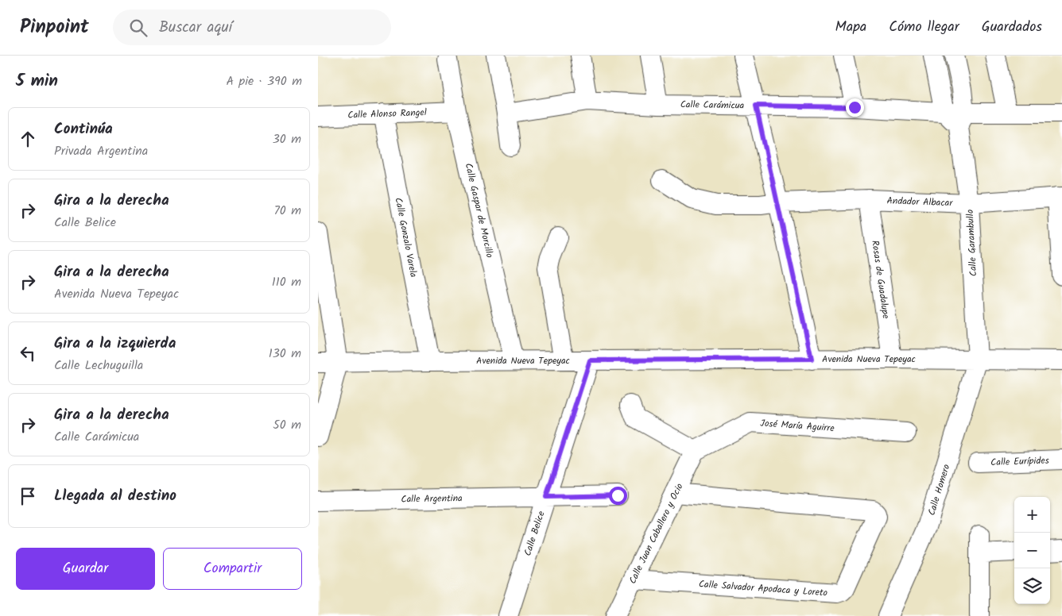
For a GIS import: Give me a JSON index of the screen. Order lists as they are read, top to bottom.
{
  "streets": {
    "street": [
      "Calle Carámicua",
      "Calle Alonso Rangel",
      "Andador Albacar",
      "Calle Gaspar de Morcillo",
      "Calle Gonzalo Varela",
      "Calle Garambullo",
      "Rosas de Guadalupe",
      "Avenida Nueva Tepeyac",
      "José María Aguirre",
      "Calle Eurípides",
      "Calle Homero",
      "Calle Argentina",
      "Calle Belice",
      "Calle Juan Caballero y Ocio",
      "Calle Salvador Apodaca y Loreto"
    ]
  },
  "crossings": [
    ["Calle Alonso Rangel", "Calle Gaspar de Morcillo"],
    ["Calle Alonso Rangel", "Calle Gonzalo Varela"],
    ["Andador Albacar", "Calle Garambullo"],
    ["Andador Albacar", "Rosas de Guadalupe"],
    ["Calle Gaspar de Morcillo", "Avenida Nueva Tepeyac"],
    ["Calle Gonzalo Varela", "Avenida Nueva Tepeyac"],
    ["Calle Garambullo", "Avenida Nueva Tepeyac"],
    ["Calle Garambullo", "Calle Homero"],
    ["Rosas de Guadalupe", "Avenida Nueva Tepeyac"],
    ["Avenida Nueva Tepeyac", "Calle Homero"],
    ["Avenida Nueva Tepeyac", "Calle Belice"],
    ["José María Aguirre", "Calle Juan Caballero y Ocio"],
    ["Calle Argentina", "Calle Belice"],
    ["Calle Juan Caballero y Ocio", "Calle Salvador Apodaca y Loreto"]
  ],
  "page": {
    "header": "Pinpoint",
    "search": "Buscar aquí",
    "nav": ["Mapa", "Cómo llegar", "Guardados"],
    "heading": ["5 min", "A pie · 390 m"],
    "list": [
      ["Continúa", "Privada Argentina", "30 m"],
      ["Gira a la derecha", "Calle Belice", "70 m"],
      ["Gira a la derecha", "Avenida Nueva Tepeyac", "110 m"],
      ["Gira a la izquierda", "Calle Lechuguilla", "130 m"],
      ["Gira a la derecha", "Calle Carámicua", "50 m"],
      "Llegada al destino"
    ],
    "map_buttons": ["+", "−"],
    "buttons": ["Guardar", "Compartir"]
  }
}
